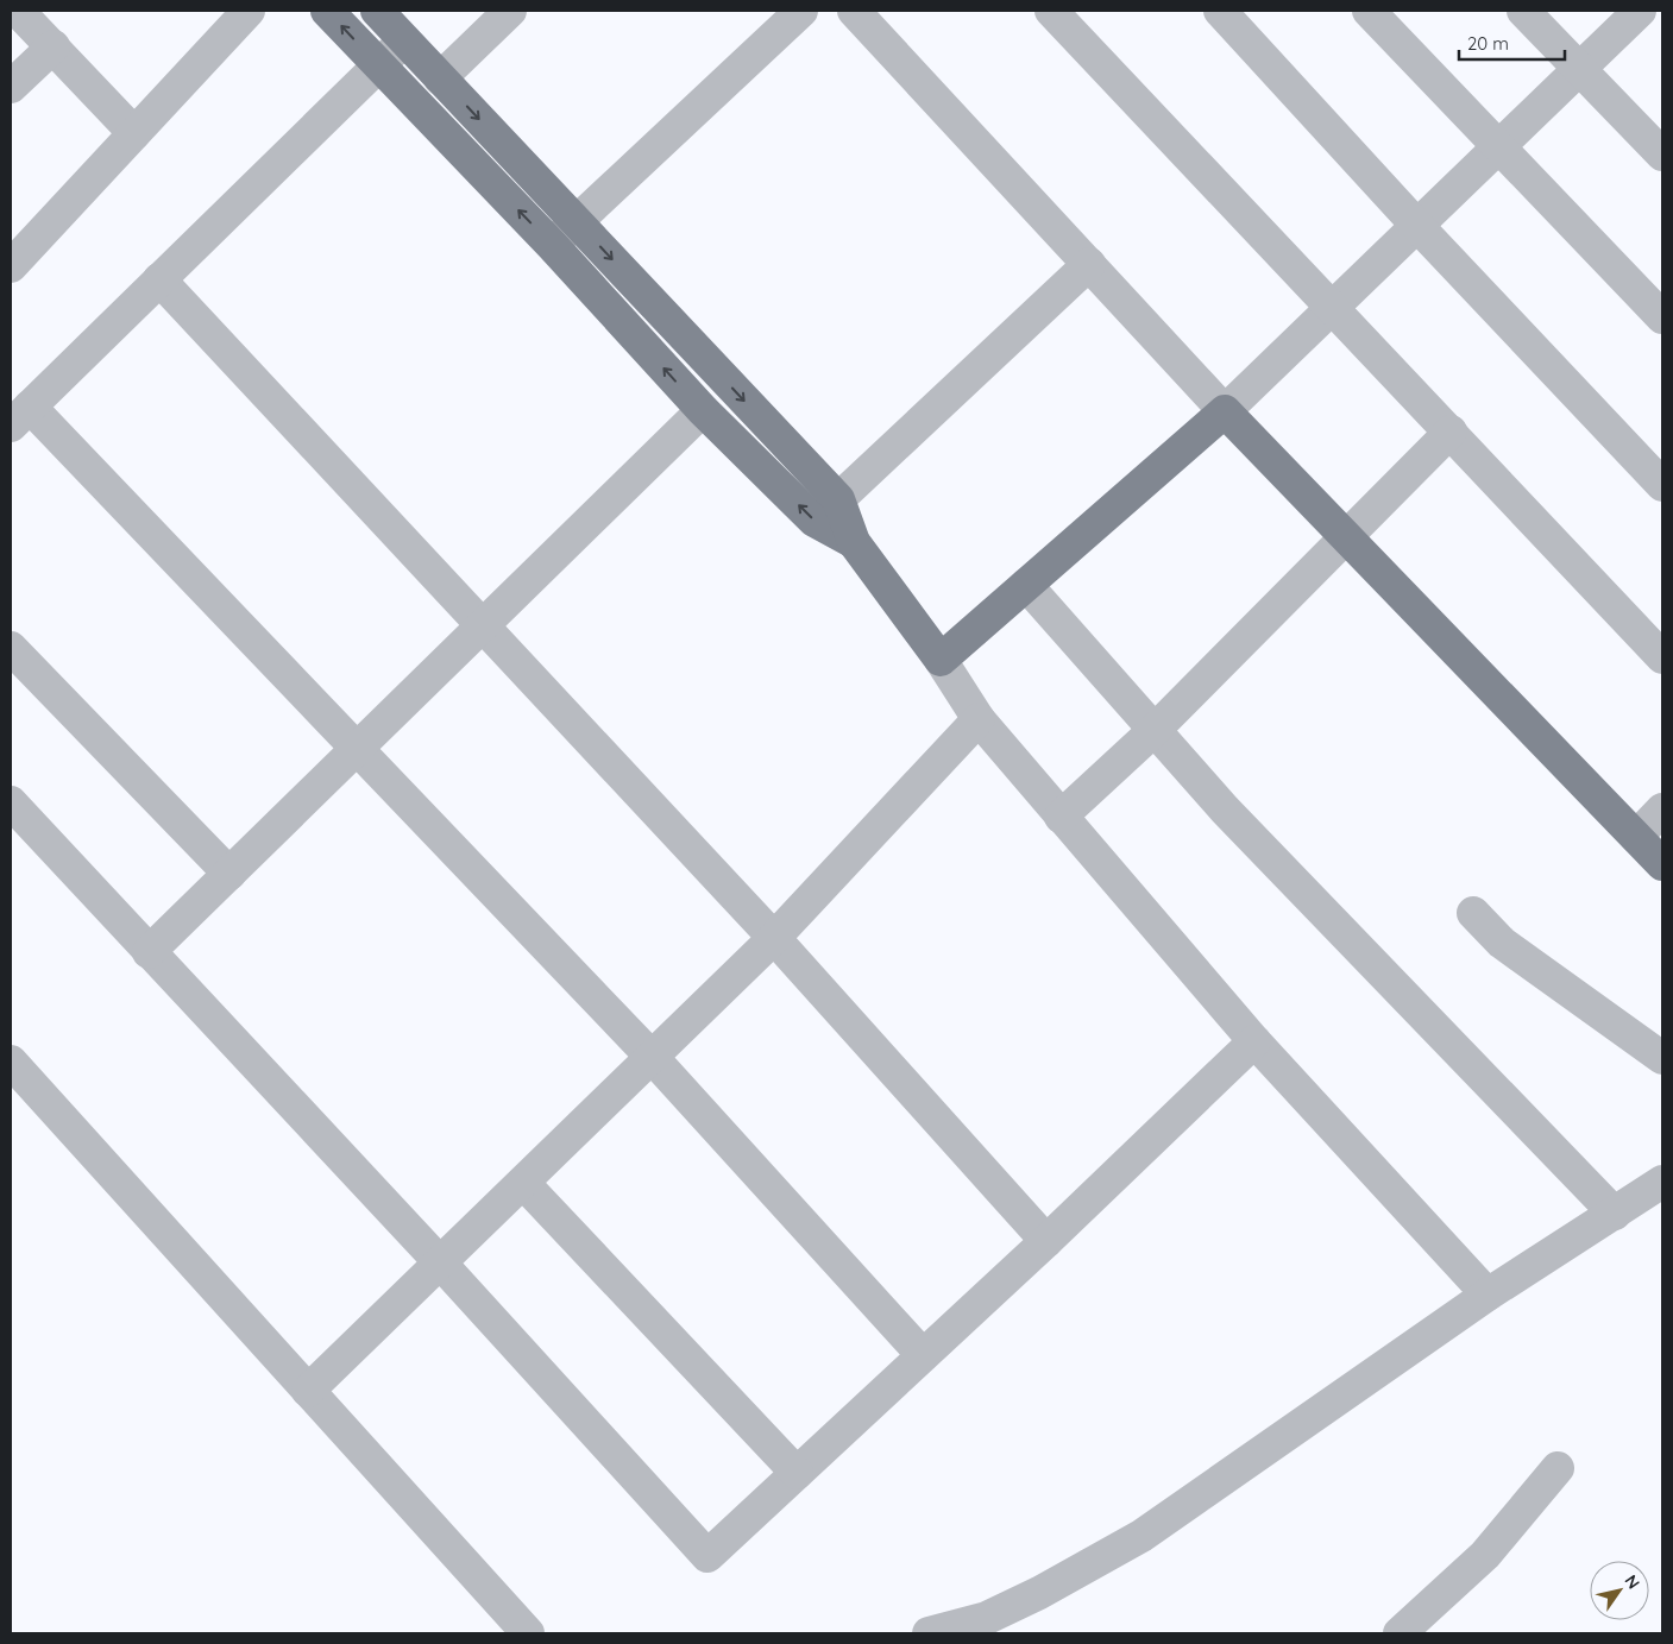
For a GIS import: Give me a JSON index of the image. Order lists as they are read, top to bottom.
{
  "scale_bar": "20 m",
  "north": "top right"
}
